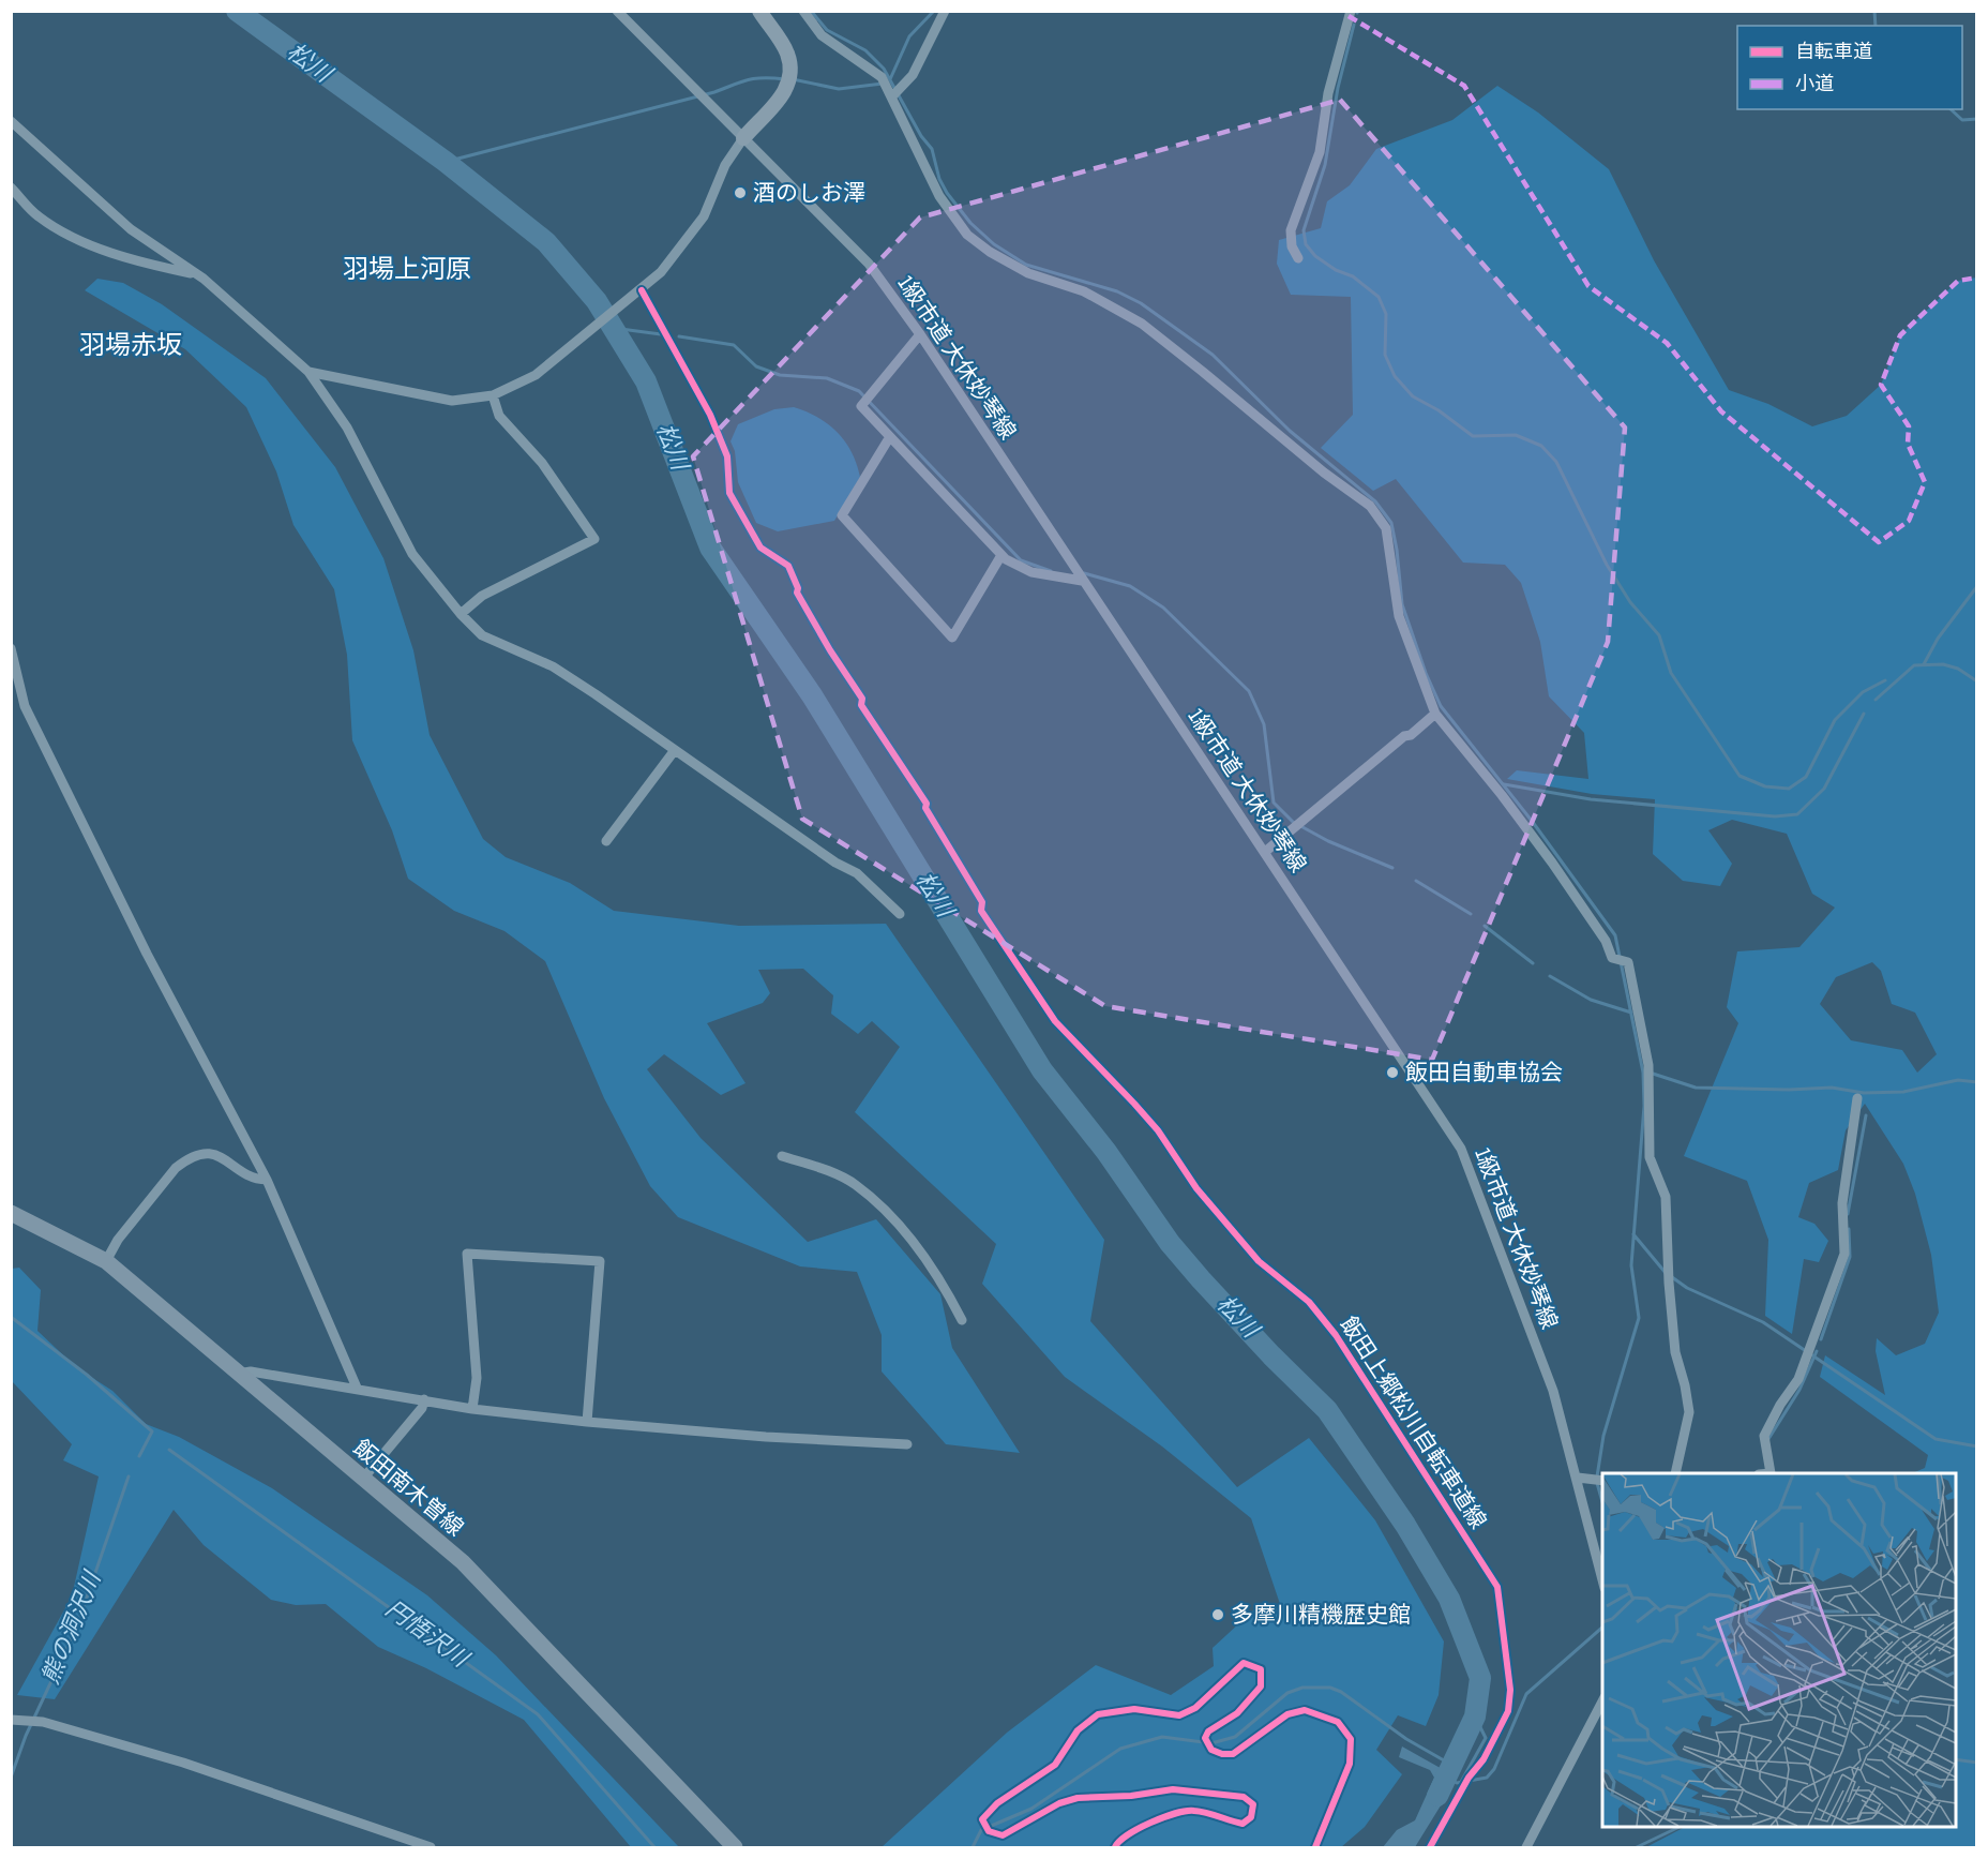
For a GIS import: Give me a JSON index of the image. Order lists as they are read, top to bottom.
{
  "streets": {
    "main road": ["飯田南木曽線"],
    "street": ["1級市道 大休妙琴線"],
    "cycle path": ["飯田上郷松川自転車道線"]
  },
  "districts": ["羽場上河原", "羽場赤坂"],
  "water": ["松川", "熊の洞沢川", "円悟沢川"],
  "places": ["酒のしお澤", "飯田自動車協会", "多摩川精機歴史館"],
  "legend": ["自転車道", "小道"]
}
